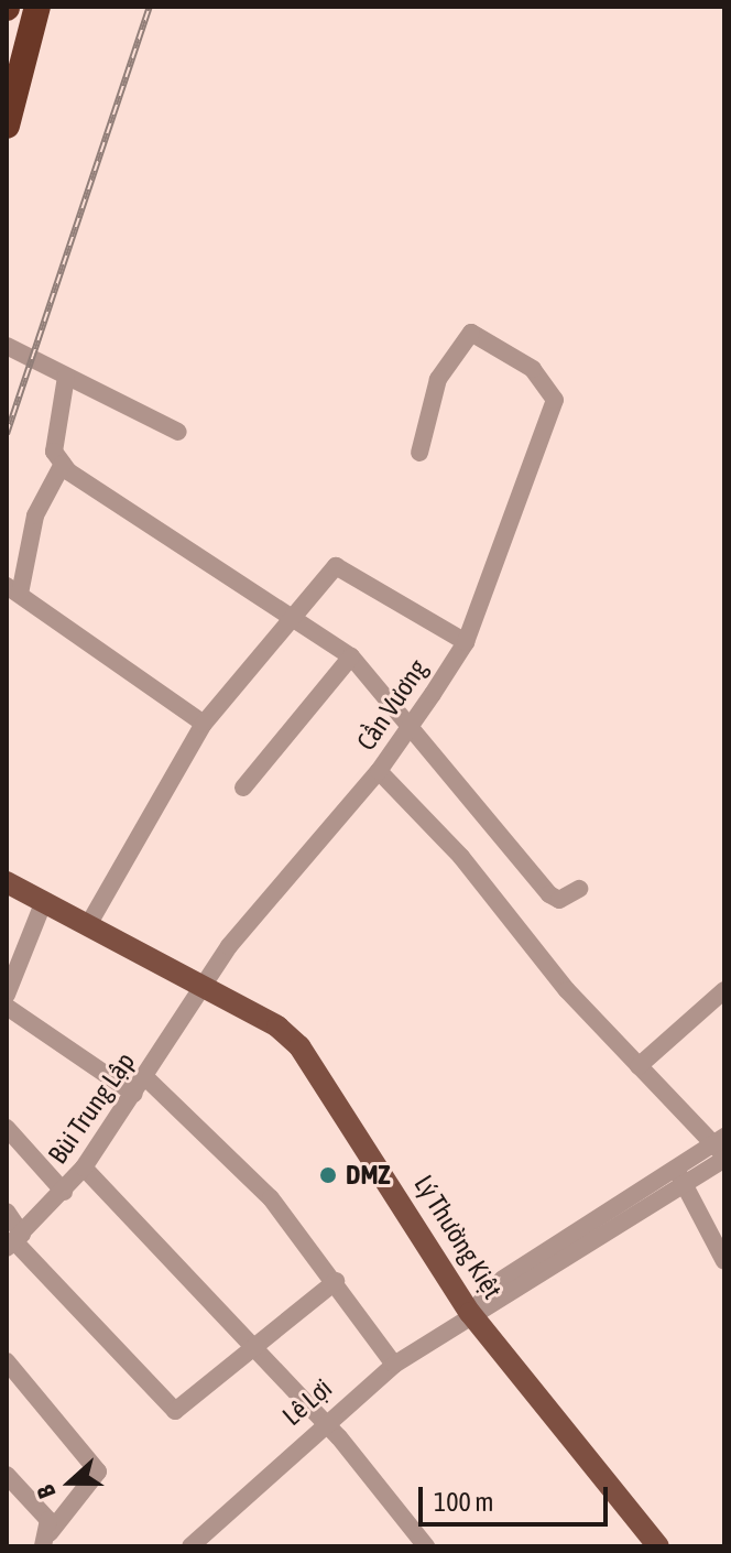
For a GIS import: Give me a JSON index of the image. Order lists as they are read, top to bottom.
{
  "streets": {
    "main road": ["Lý Thường Kiệt"],
    "street": ["Cần Vương", "Bùi Trung Lập", "Lê Lợi"]
  },
  "crossings": [
    ["Cần Vương", "Bùi Trung Lập"],
    ["Cần Vương", "Lý Thường Kiệt"],
    ["Bùi Trung Lập", "Lý Thường Kiệt"],
    ["Lý Thường Kiệt", "Lê Lợi"]
  ],
  "places": ["DMZ"],
  "scale_bar": "100 m",
  "north": "left"
}
